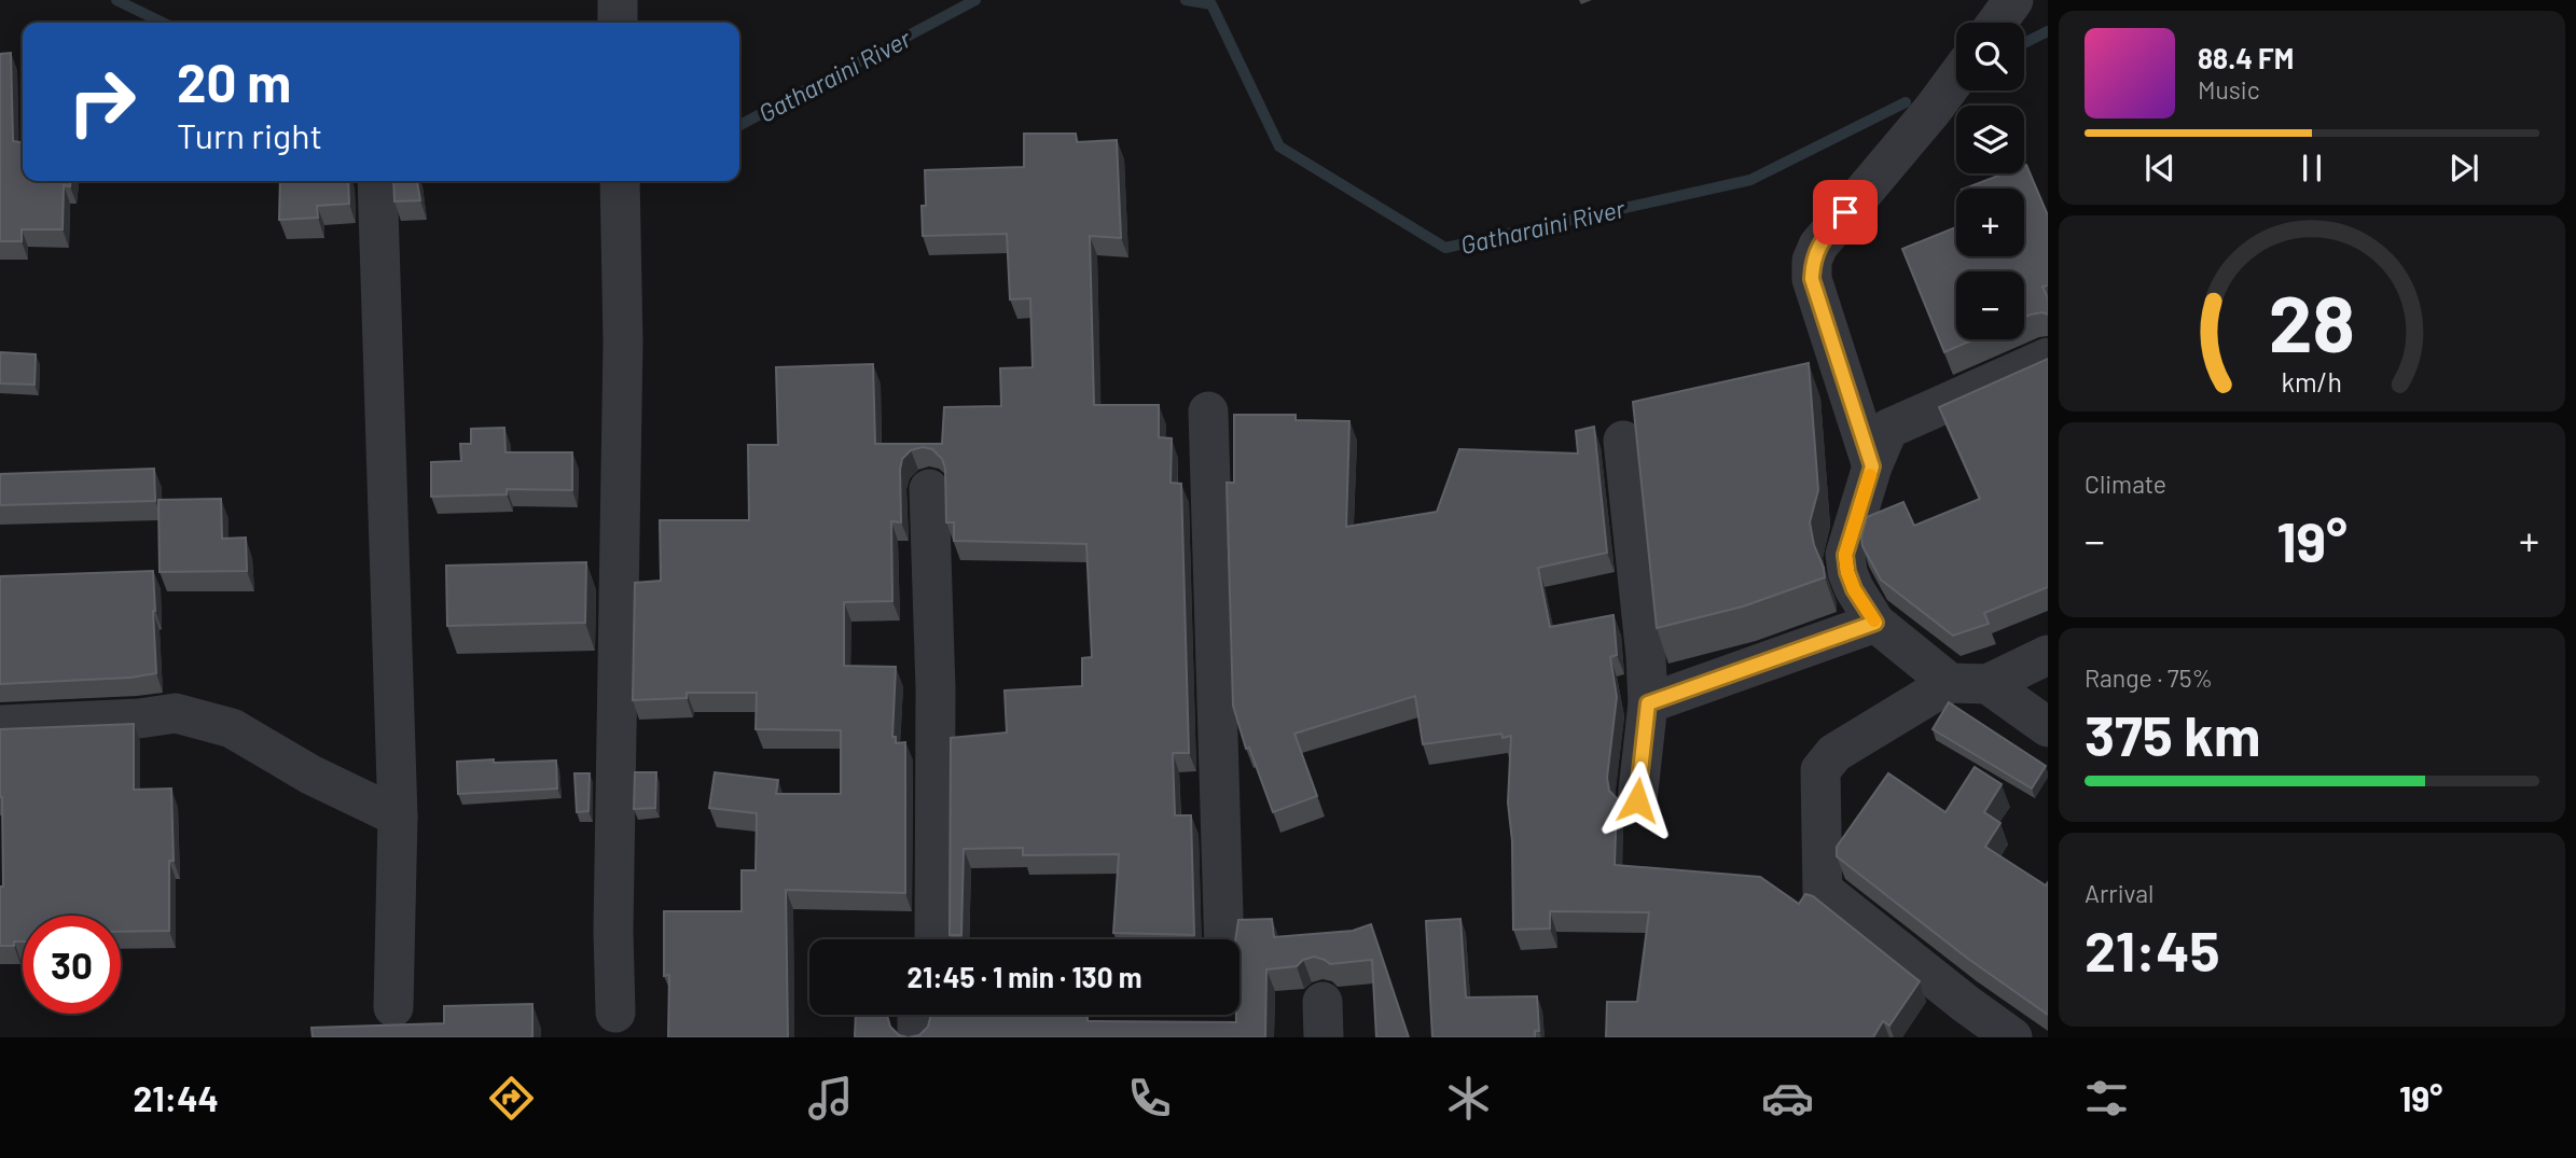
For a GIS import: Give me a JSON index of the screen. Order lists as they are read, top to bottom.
{
  "water": ["Gatharaini River"],
  "page": {
    "map_buttons": ["+", "−"],
    "turn": ["20 m", "Turn right"],
    "song": ["88.4 FM", "Music"],
    "tile": [
      "Climate",
      ["Range · 75%", "375 km"],
      ["Arrival", "21:45"]
    ],
    "heat": ["−", "19°", "+"],
    "limit": "30",
    "trip": "21:45 · 1 min · 130 m",
    "tabs": ["21:44", "19°"],
    "gauge": ["28", "km/h"]
  }
}
